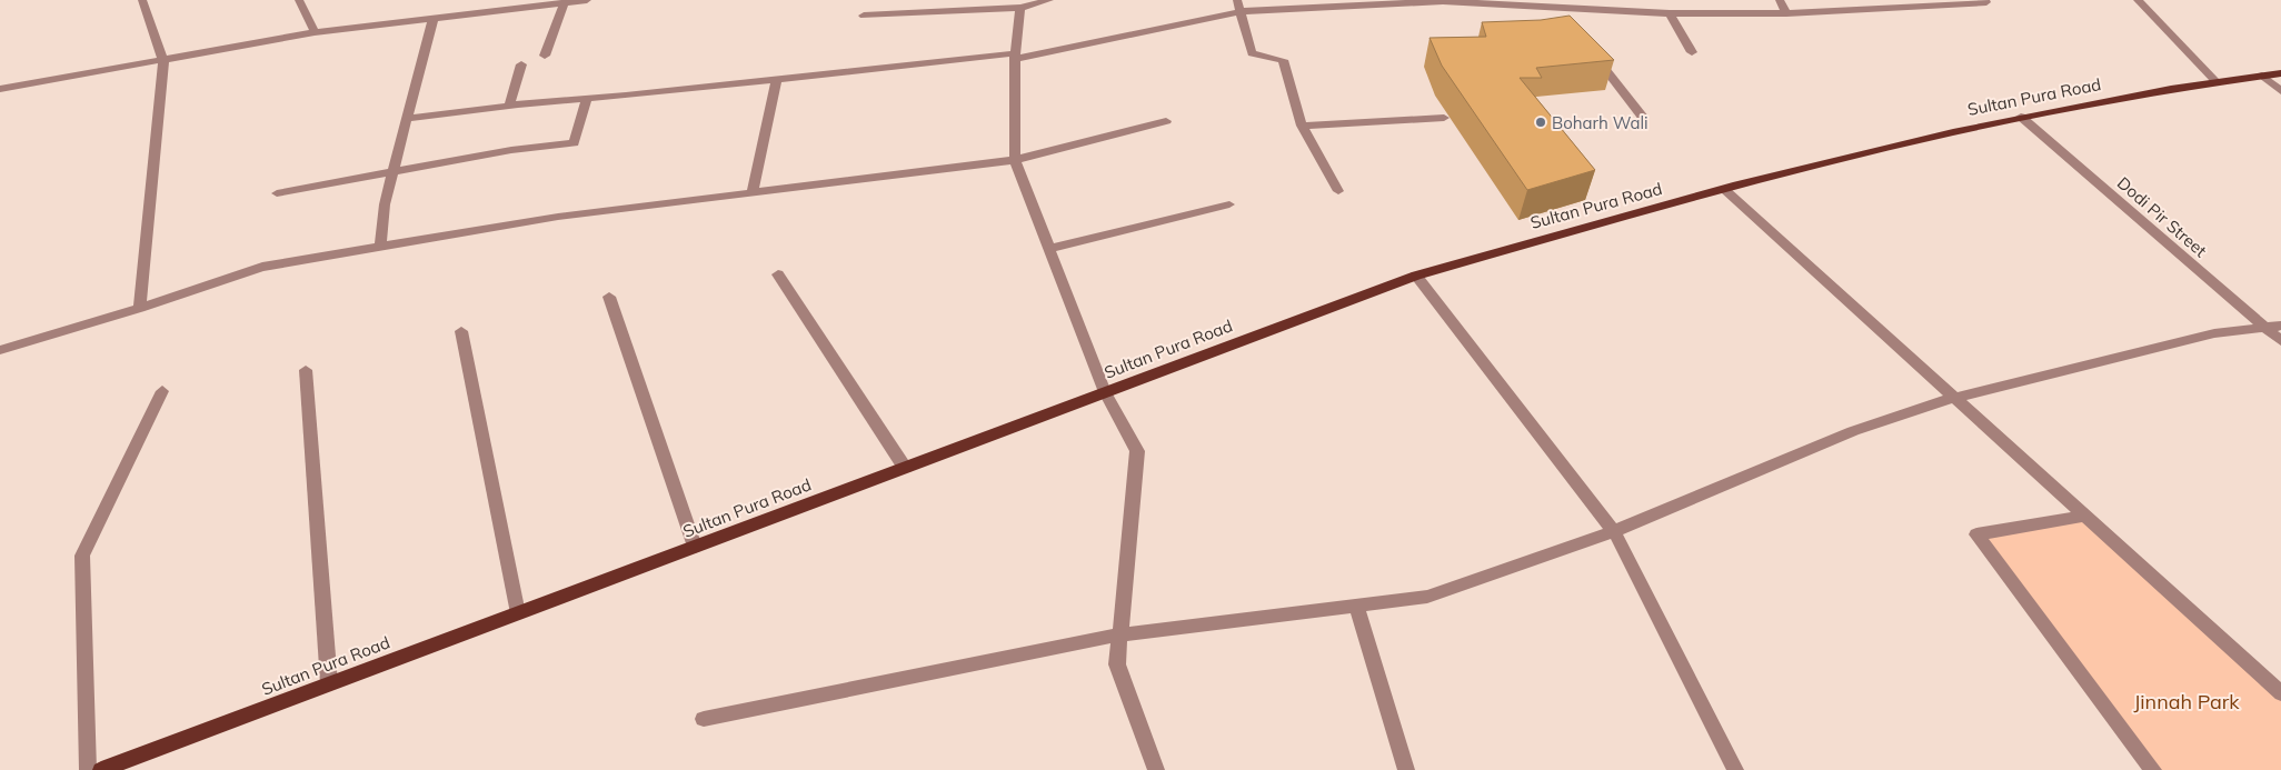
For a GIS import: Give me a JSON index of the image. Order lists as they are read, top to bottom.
{
  "streets": {
    "main road": ["Sultan Pura Road"],
    "street": ["Dodi Pir Street"]
  },
  "crossings": [
    ["Sultan Pura Road", "Dodi Pir Street"]
  ],
  "parks": ["Jinnah Park"],
  "places": ["Boharh Wali"]
}
